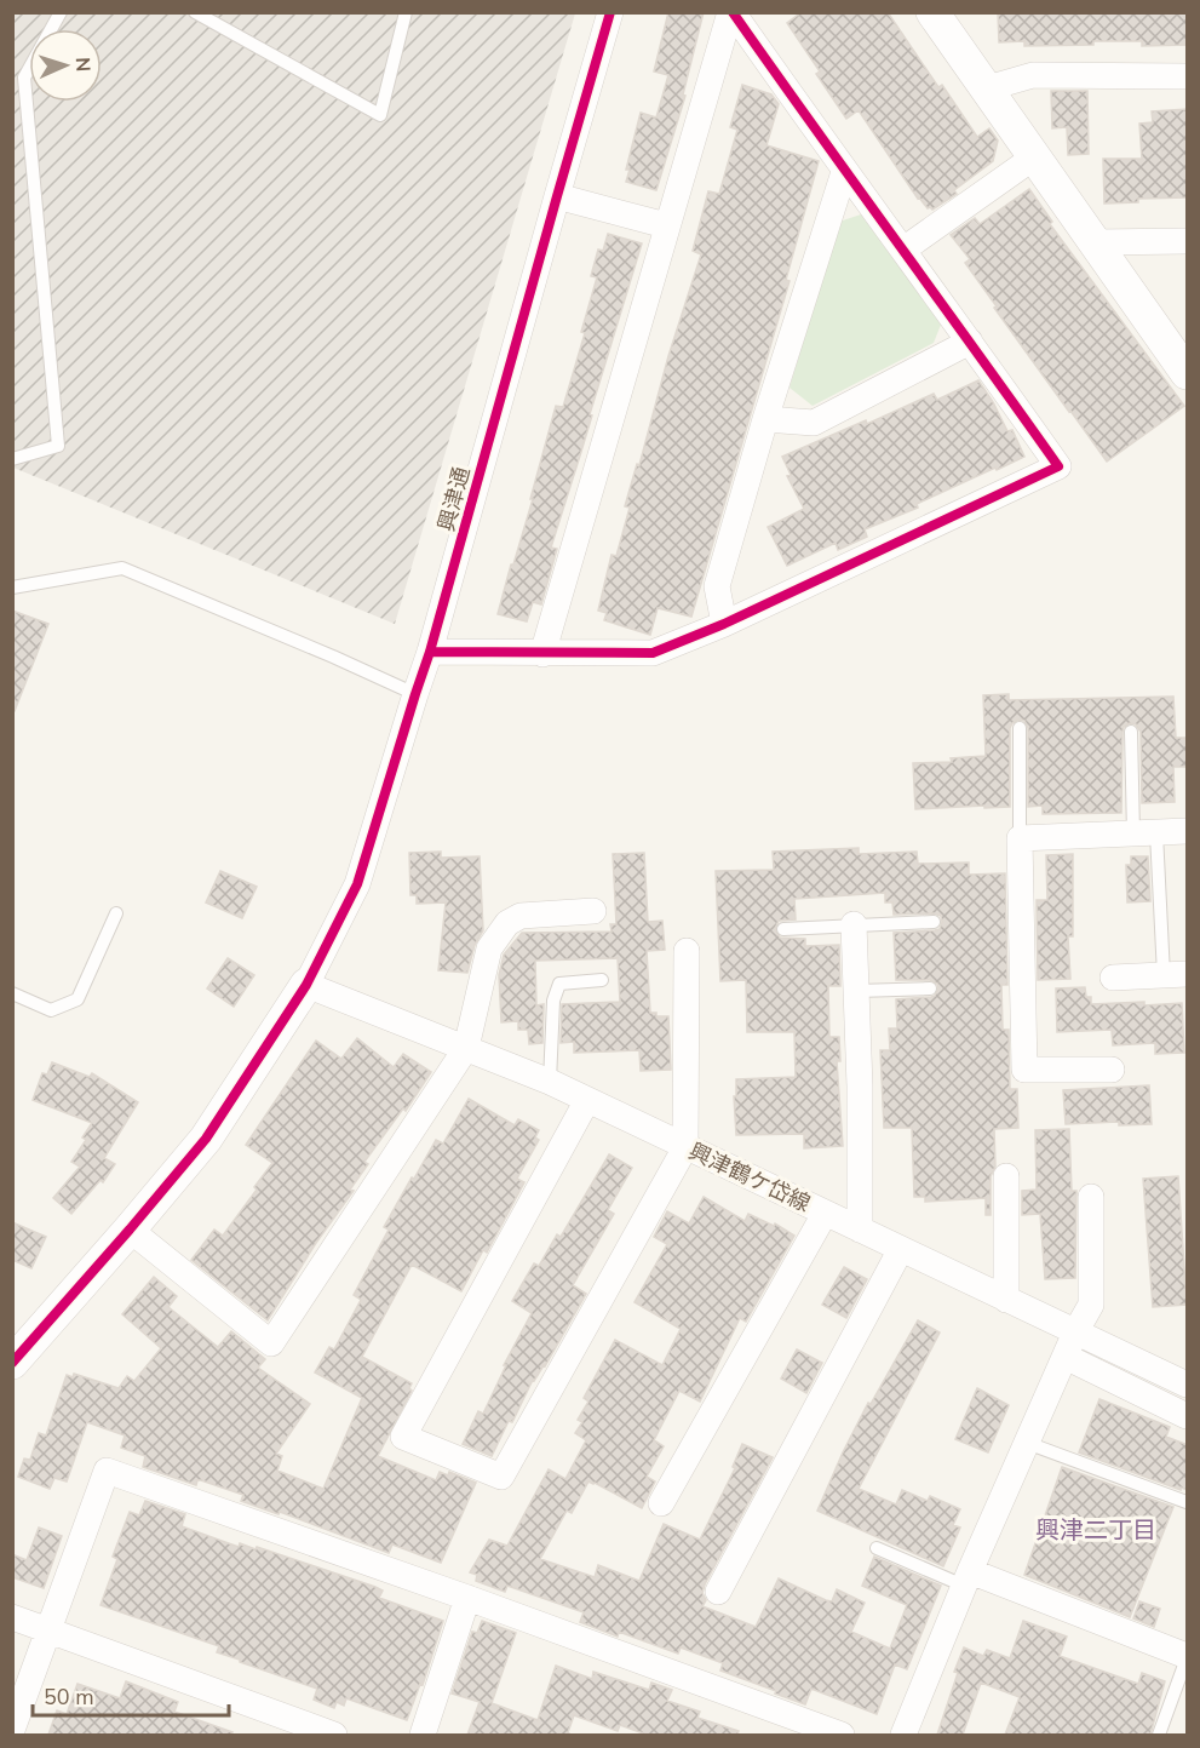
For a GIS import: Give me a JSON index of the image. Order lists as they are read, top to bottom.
{
  "streets": {
    "street": ["興津通", "興津鶴ケ岱線"]
  },
  "crossings": [
    ["興津通", "興津鶴ケ岱線"]
  ],
  "districts": ["興津二丁目"],
  "scale_bar": "50 m",
  "north": "right"
}
